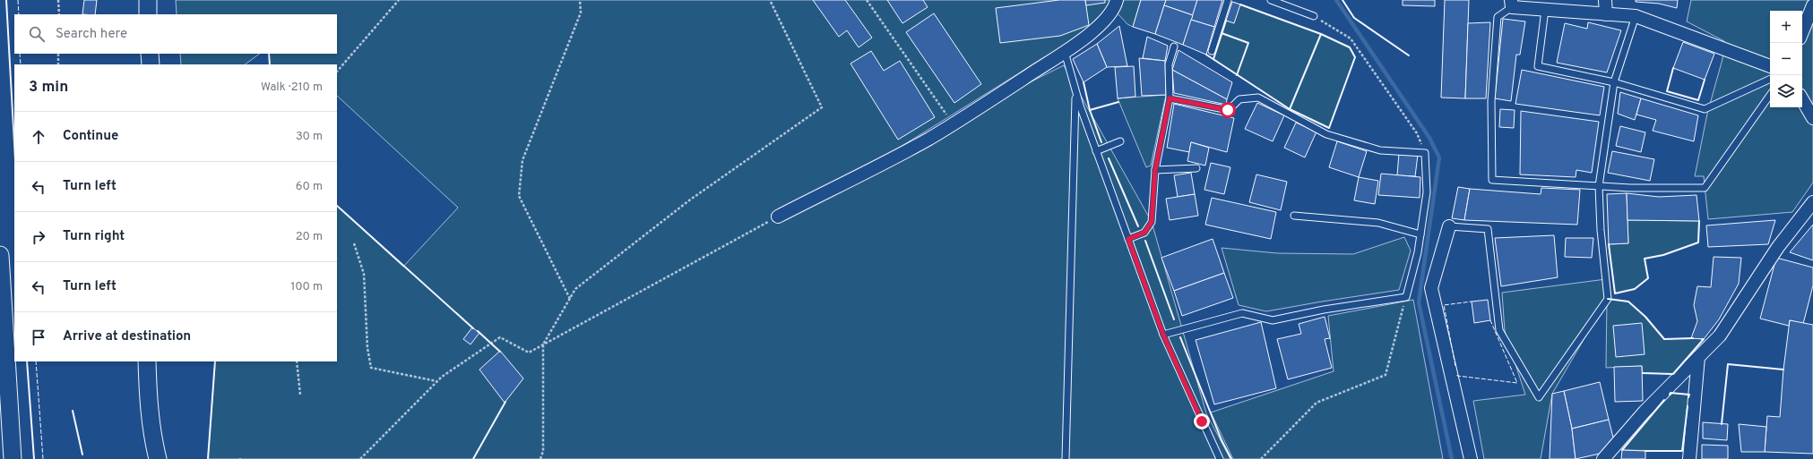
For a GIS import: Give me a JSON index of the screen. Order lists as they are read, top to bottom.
{
  "page": {
    "map_buttons": ["+", "−"],
    "search": "Search here",
    "heading": ["3 min", "Walk · 210 m"],
    "list": [
      ["Continue", "30 m"],
      ["Turn left", "60 m"],
      ["Turn right", "20 m"],
      ["Turn left", "100 m"],
      "Arrive at destination"
    ]
  }
}
